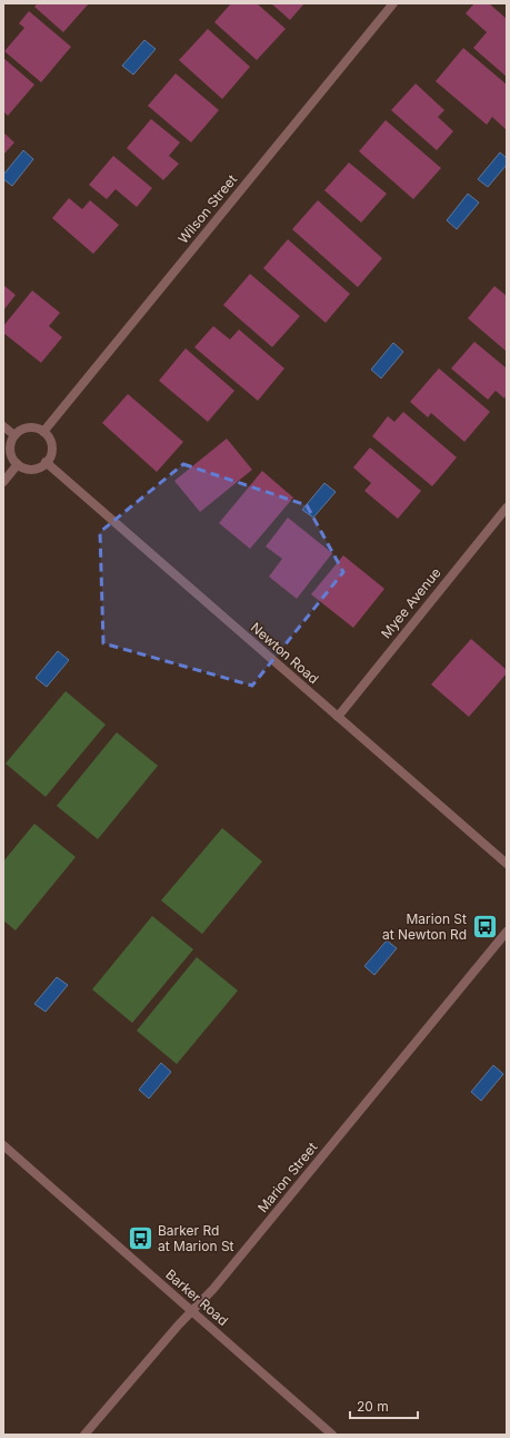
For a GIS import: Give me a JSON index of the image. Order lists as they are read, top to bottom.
{
  "streets": {
    "street": [
      "Wilson Street",
      "Myee Avenue",
      "Newton Road",
      "Marion Street",
      "Barker Road"
    ]
  },
  "crossings": [
    ["Wilson Street", "Newton Road"],
    ["Myee Avenue", "Newton Road"],
    ["Marion Street", "Barker Road"]
  ],
  "places": {
    "bus stop": ["Marion St at Newton Rd", "Barker Rd at Marion St"]
  },
  "scale_bar": "20 m"
}
